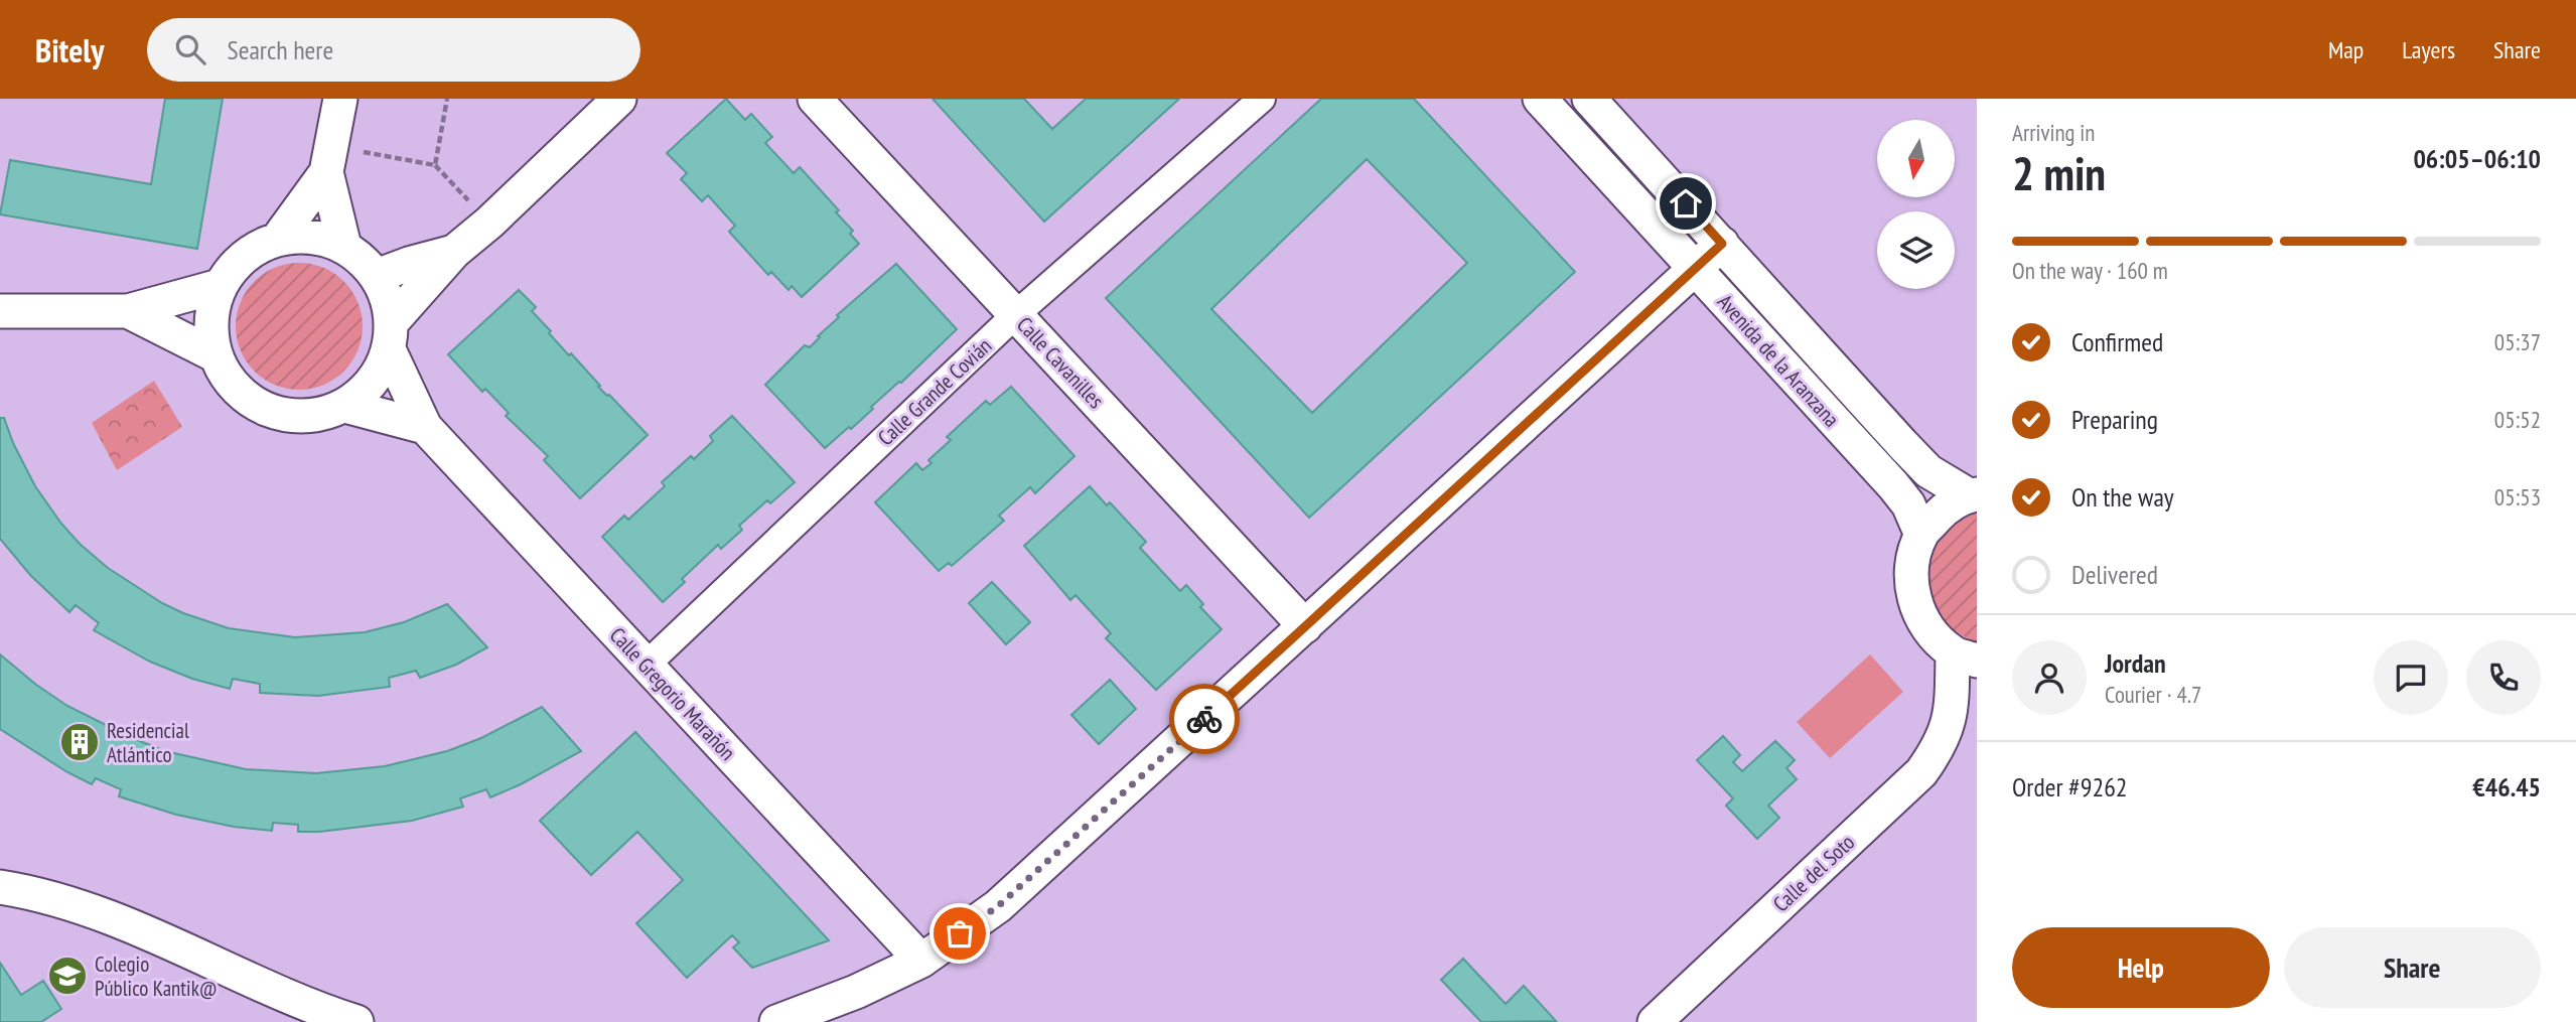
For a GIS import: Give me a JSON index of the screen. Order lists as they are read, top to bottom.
{
  "streets": {
    "street": [
      "Avenida de la Aranzana",
      "Calle Cavanilles",
      "Calle Grande Covián",
      "Calle Gregorio Marañón",
      "Calle del Soto"
    ]
  },
  "crossings": [
    ["Calle Cavanilles", "Calle Grande Covián"],
    ["Calle Grande Covián", "Calle Gregorio Marañón"]
  ],
  "places": {
    "building": ["Residencial Atlántico"],
    "school or university": ["Colegio Público Kantik@"]
  },
  "north": "bottom",
  "page": {
    "header": "Bitely",
    "search": "Search here",
    "nav": ["Map", "Layers", "Share"],
    "heading": ["2 min", "Arriving in", "06:05–06:10"],
    "panel": [
      "Jordan",
      "Courier · 4.7",
      "Order #9262",
      "€46.45"
    ],
    "bar": "On the way · 160 m",
    "list": [
      ["Confirmed", "05:37"],
      ["Preparing", "05:52"],
      ["On the way", "05:53"],
      "Delivered"
    ],
    "buttons": ["Help", "Share"]
  }
}
